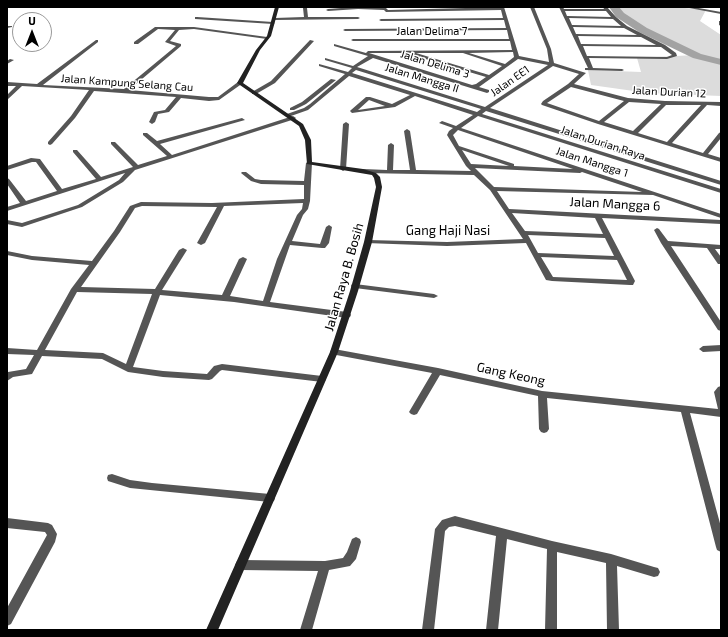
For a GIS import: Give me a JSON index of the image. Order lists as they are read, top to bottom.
{
  "streets": {
    "main road": ["Jalan Raya B. Bosih"],
    "street": [
      "Jalan Delima 7",
      "Jalan Delima 3",
      "Jalan Mangga II",
      "Jalan EE1",
      "Jalan Kampung Selang Cau",
      "Jalan Durian 12",
      "Jalan Durian Raya",
      "Jalan Mangga 1",
      "Jalan Mangga 6",
      "Gang Haji Nasi",
      "Gang Keong"
    ]
  },
  "crossings": [
    ["Jalan Mangga II", "Jalan EE1"],
    ["Jalan Mangga II", "Jalan Durian Raya"],
    ["Jalan EE1", "Jalan Durian Raya"],
    ["Jalan EE1", "Jalan Mangga 1"],
    ["Jalan Mangga 1", "Jalan Mangga 6"],
    ["Gang Haji Nasi", "Jalan Raya B. Bosih"],
    ["Jalan Raya B. Bosih", "Gang Keong"]
  ],
  "north": "top"
}
